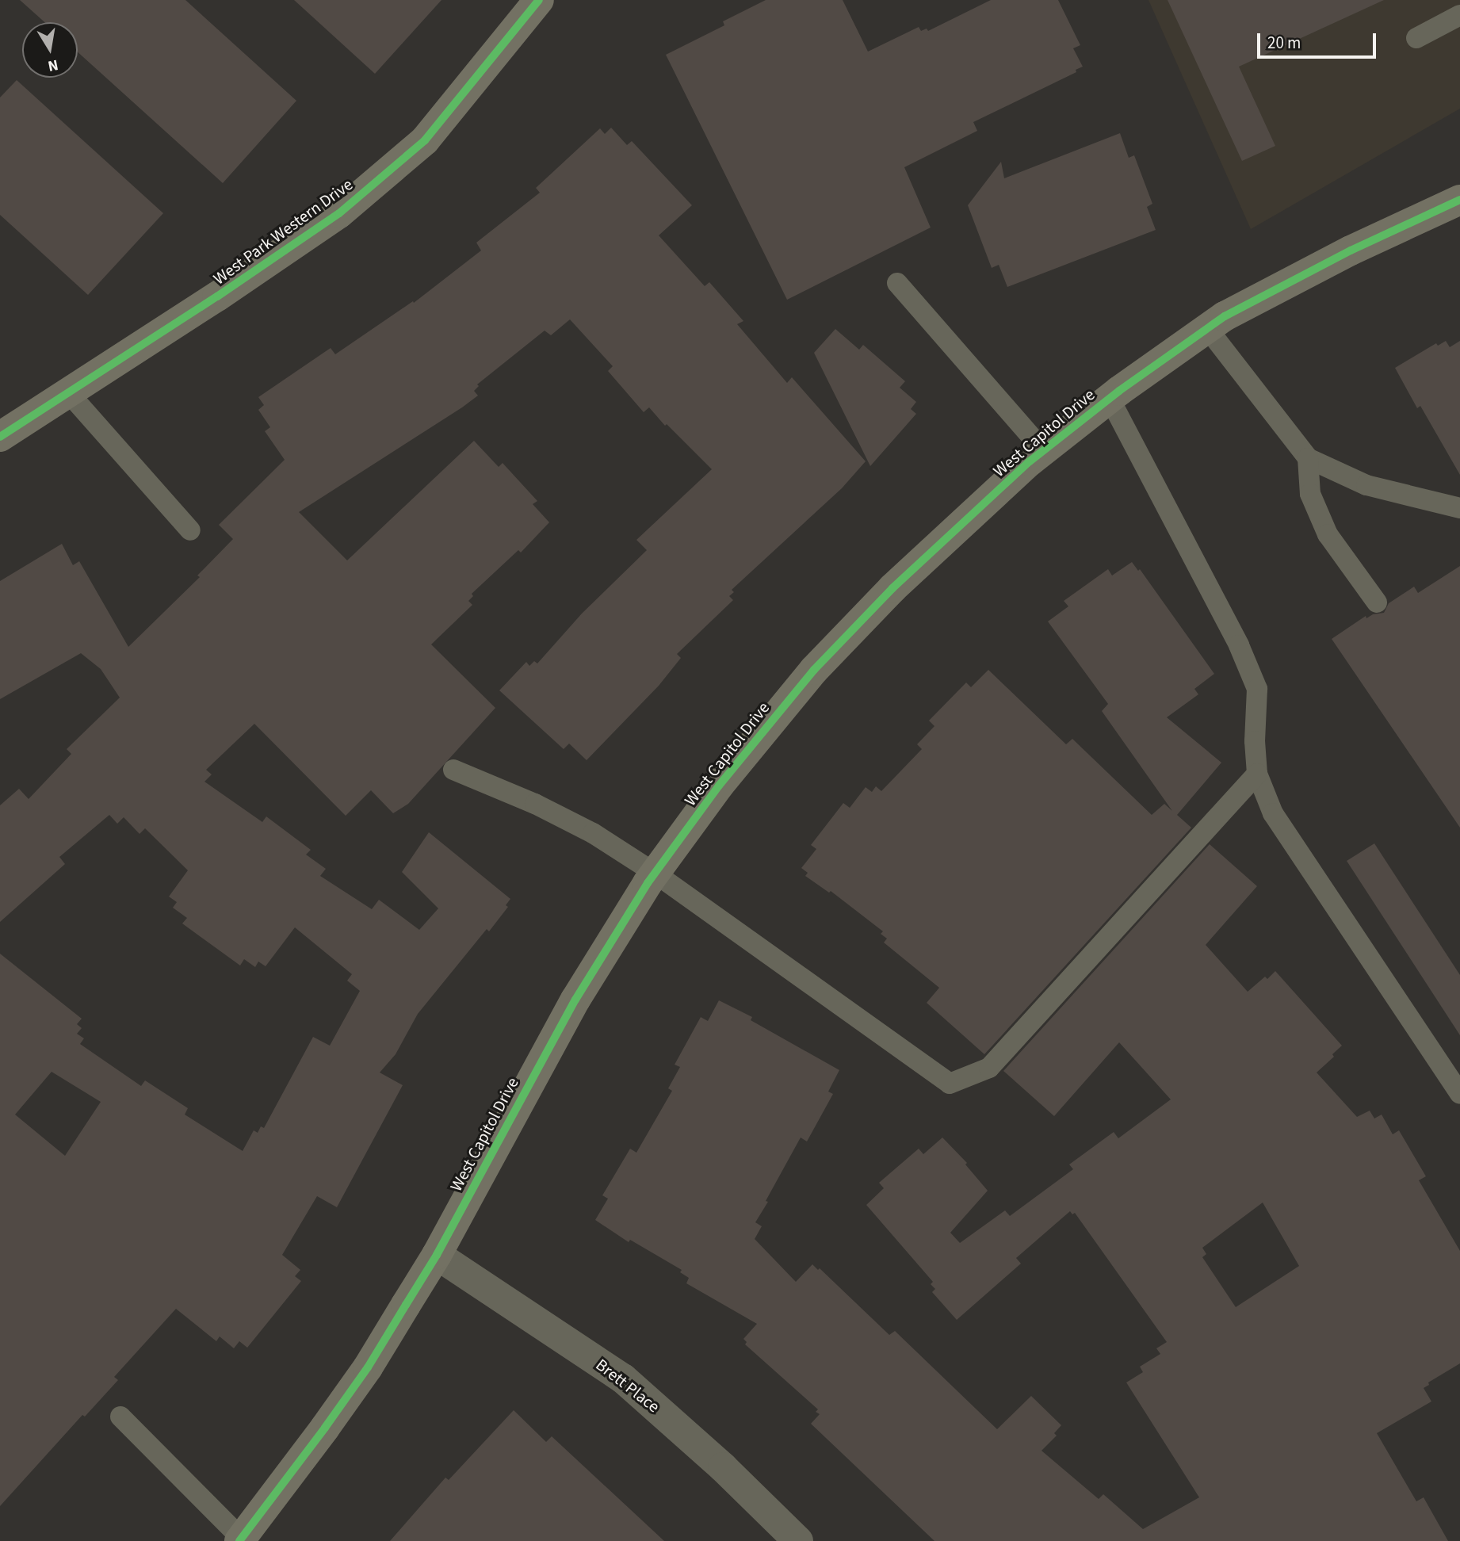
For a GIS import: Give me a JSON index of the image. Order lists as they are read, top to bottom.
{
  "streets": {
    "street": ["West Park Western Drive", "West Capitol Drive", "Brett Place"]
  },
  "crossings": [
    ["West Capitol Drive", "Brett Place"]
  ],
  "scale_bar": "20 m",
  "north": "bottom"
}
